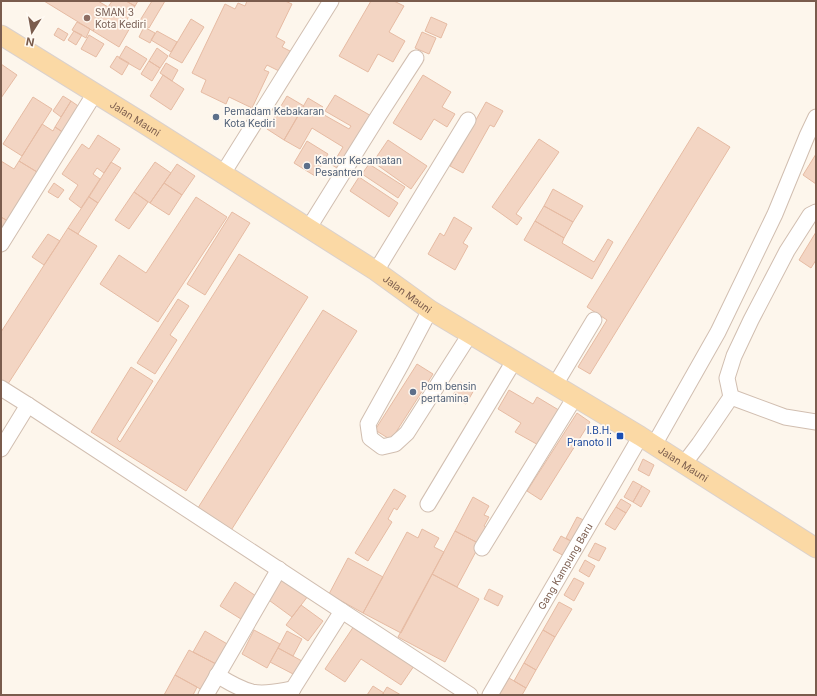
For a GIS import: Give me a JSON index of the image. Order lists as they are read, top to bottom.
{
  "streets": {
    "main road": ["Jalan Mauni"],
    "street": ["Gang Kampung Baru"]
  },
  "crossings": [
    ["Jalan Mauni", "Gang Kampung Baru"]
  ],
  "places": {
    "other": [
      "SMAN 3 Kota Kediri",
      "Pemadam Kebakaran Kota Kediri",
      "Kantor Kecamatan Pesantren",
      "Pom bensin pertamina"
    ],
    "transit": ["I.B.H. Pranoto II"]
  },
  "north": "bottom"
}
